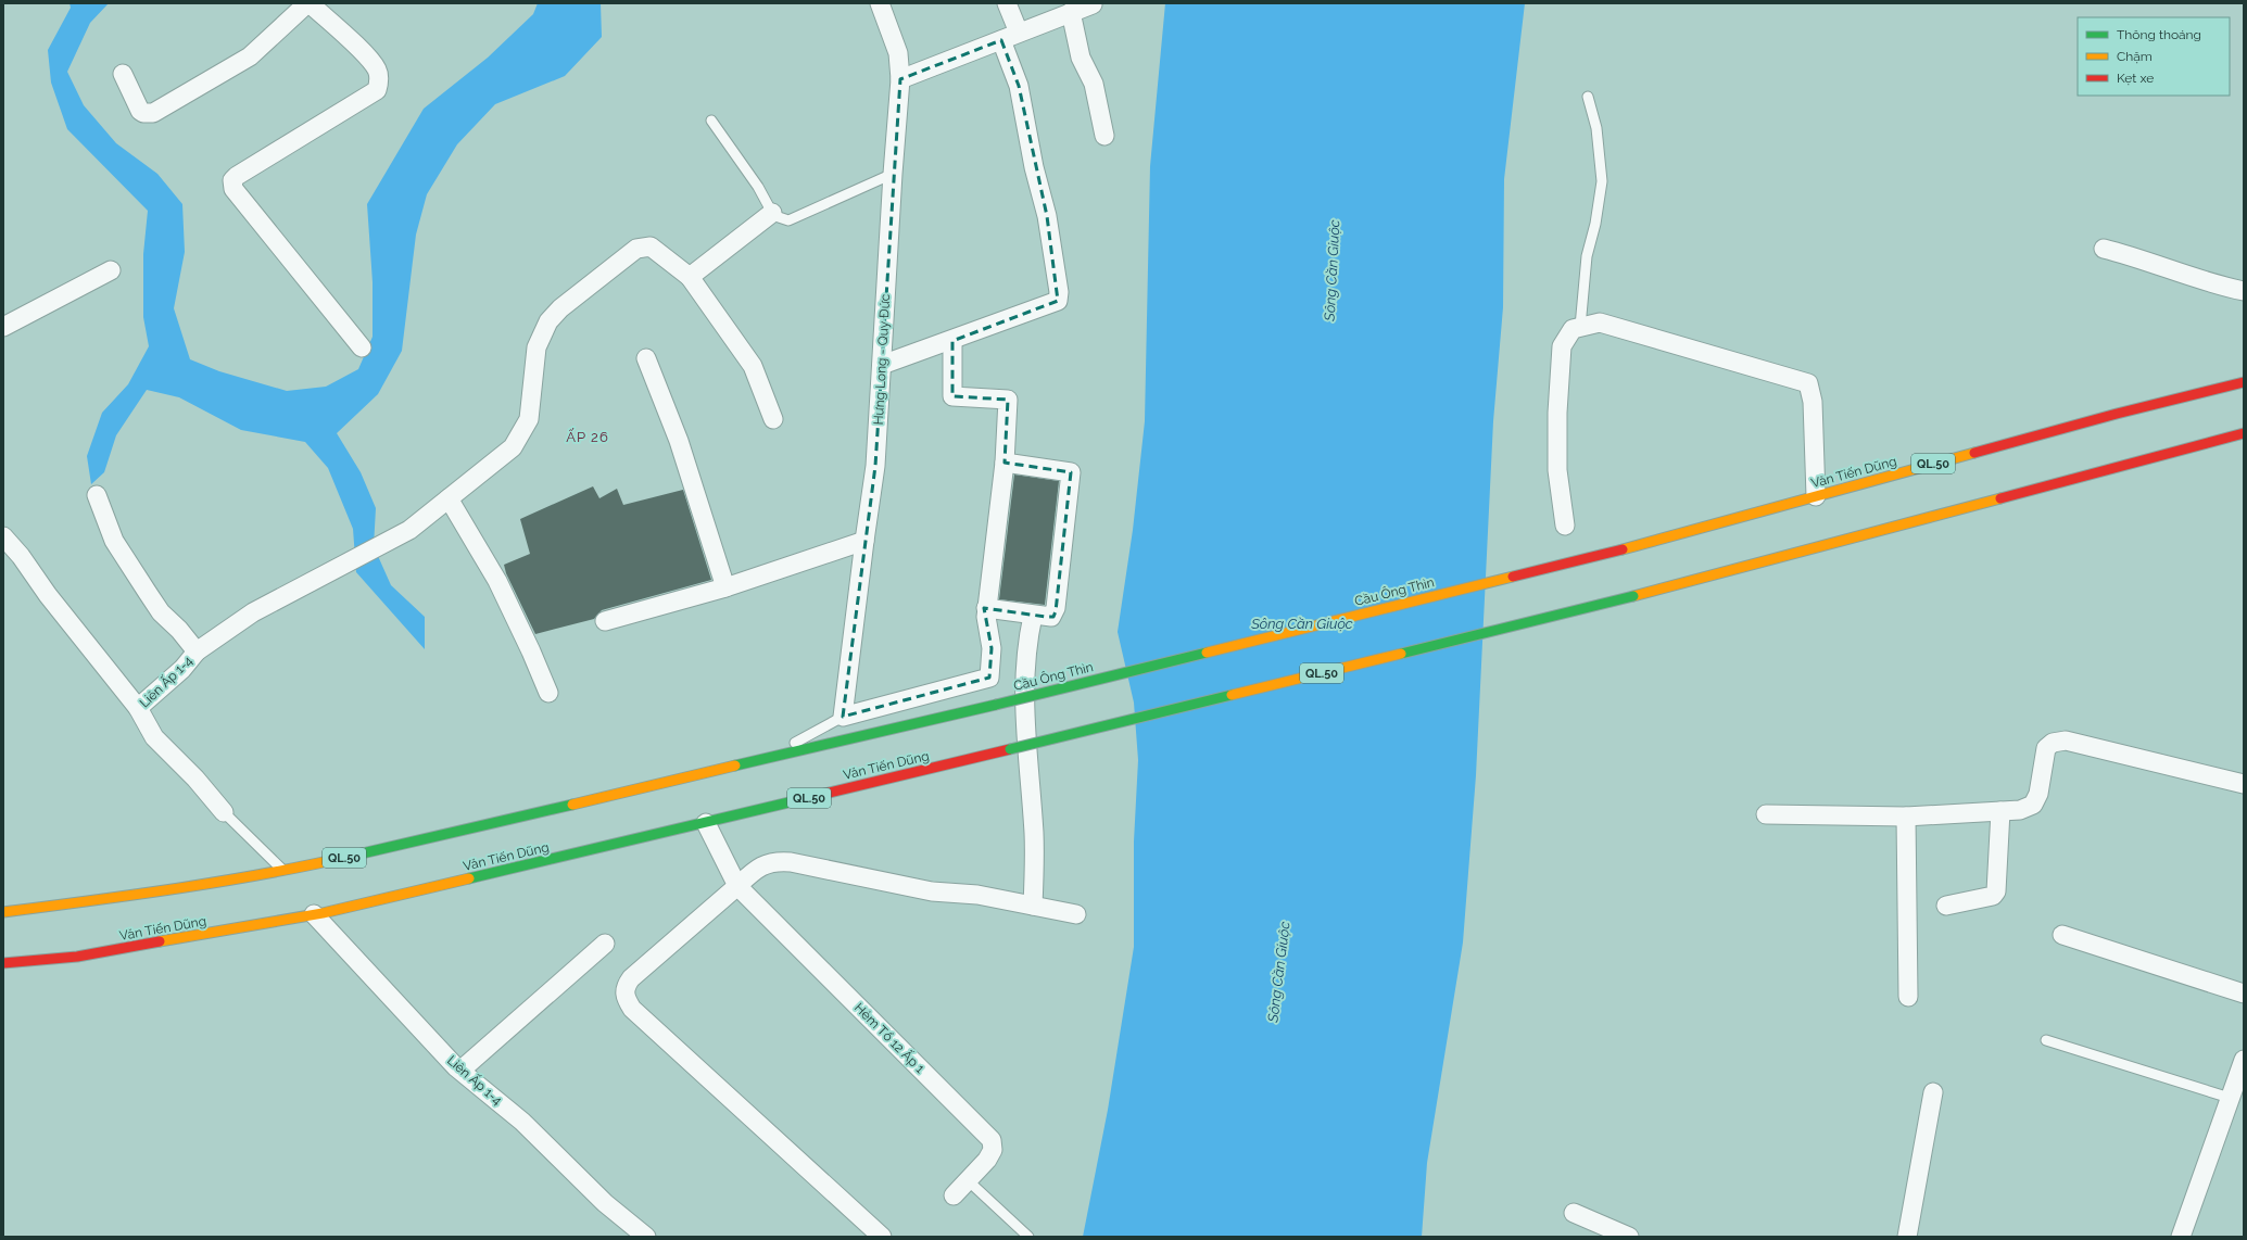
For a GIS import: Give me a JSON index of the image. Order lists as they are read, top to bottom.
{
  "streets": {
    "highway": ["QL.50", "Văn Tiến Dũng", "Cầu Ông Thìn"],
    "street": ["Hưng Long - Quy Đức", "Liên Ấp 1-4", "Hẻm Tổ 12 Ấp 1"]
  },
  "crossings": [
    ["QL.50", "Cầu Ông Thìn"],
    ["QL.50", "Liên Ấp 1-4"],
    ["Văn Tiến Dũng", "Cầu Ông Thìn"],
    ["Văn Tiến Dũng", "Liên Ấp 1-4"],
    ["Văn Tiến Dũng", "Hẻm Tổ 12 Ấp 1"]
  ],
  "districts": ["ẤP 26"],
  "water": ["Sông Cần Giuộc"],
  "legend": ["Thông thoáng", "Chậm", "Kẹt xe"]
}
